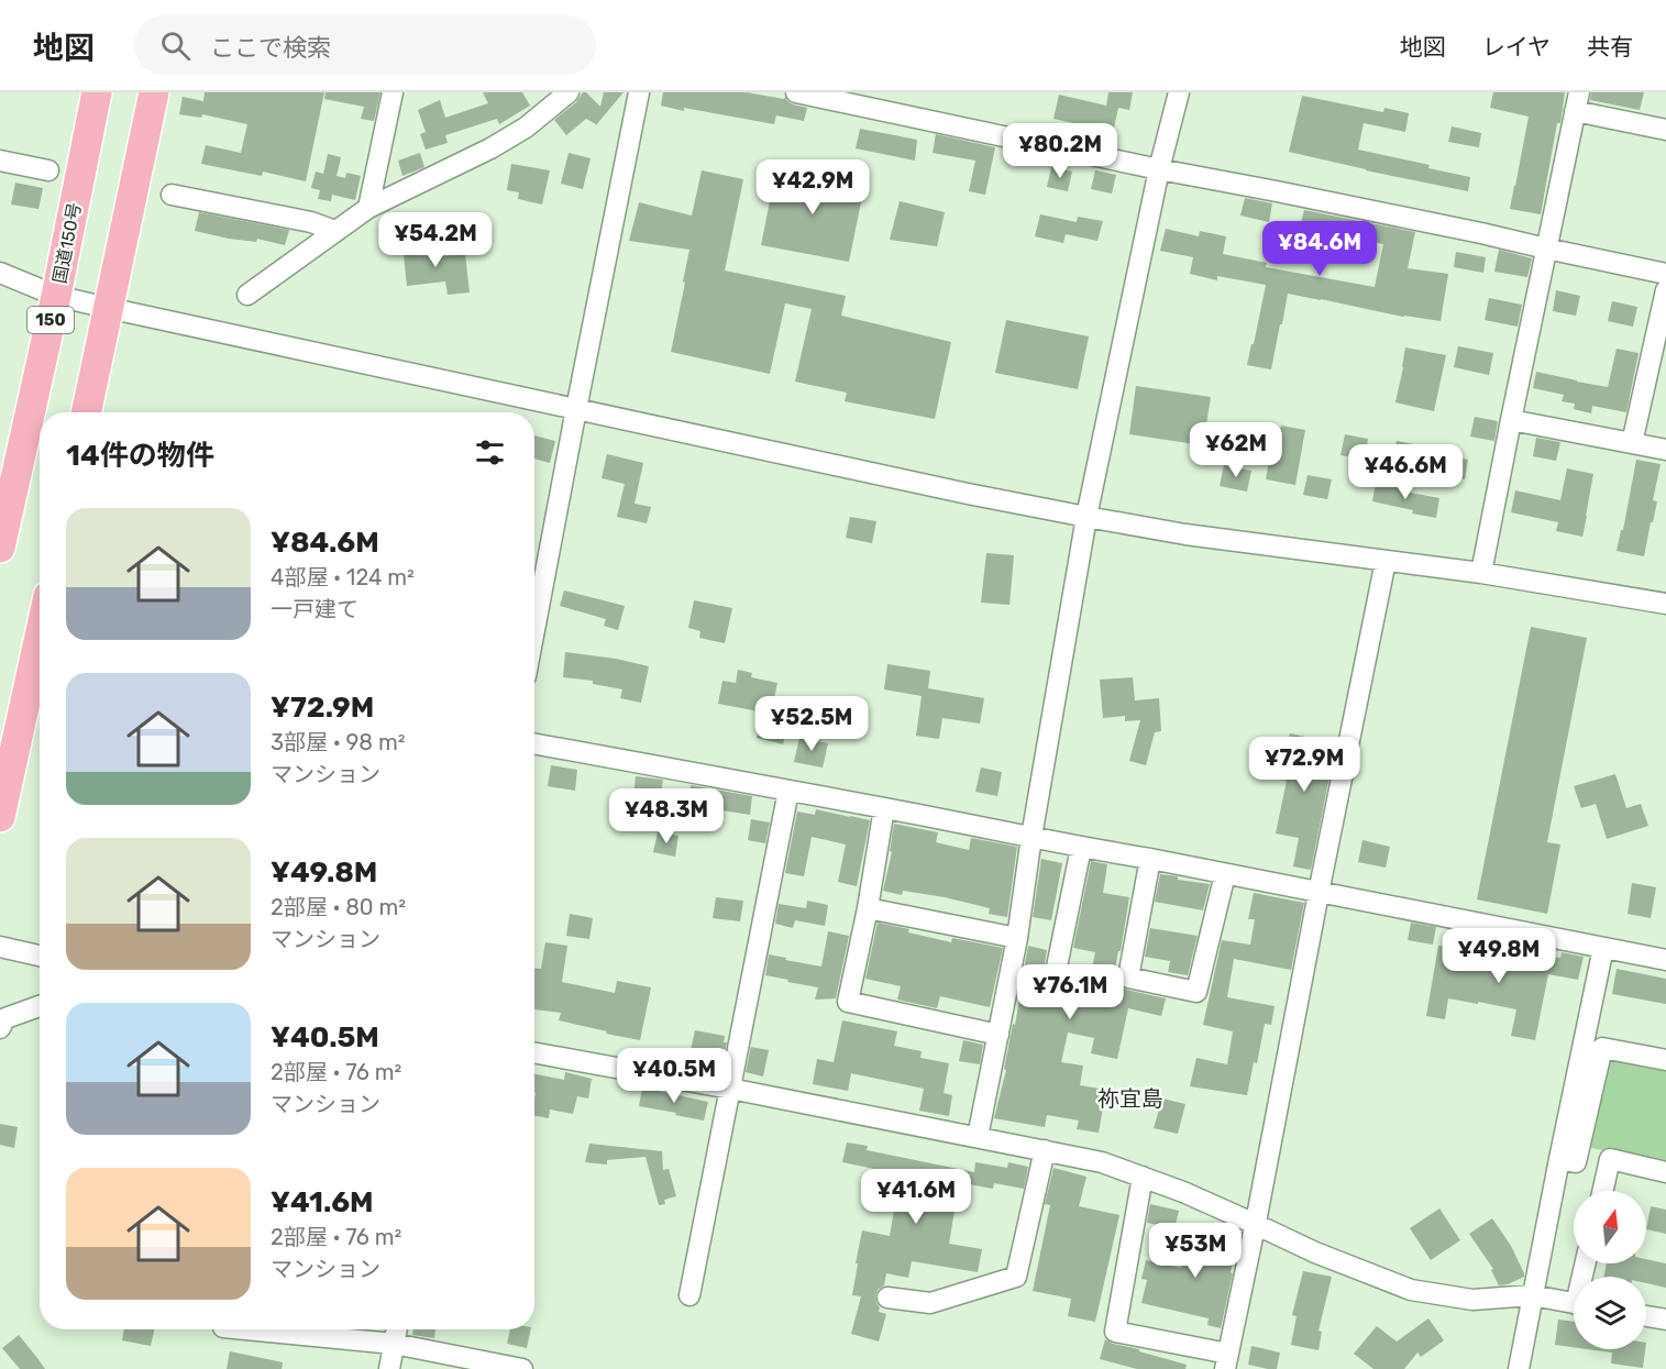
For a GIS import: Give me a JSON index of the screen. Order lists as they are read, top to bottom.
{
  "streets": {
    "highway": ["国道150号", "150"]
  },
  "districts": ["祢宜島"],
  "north": "top",
  "page": {
    "header": "地図",
    "search": "ここで検索",
    "nav": ["地図", "レイヤ", "共有"],
    "price": [
      "¥80.2M",
      "¥42.9M",
      "¥54.2M",
      "¥84.6M",
      "¥62M",
      "¥46.6M",
      "¥52.5M",
      "¥72.9M",
      "¥48.3M",
      "¥49.8M",
      "¥76.1M",
      "¥40.5M",
      "¥41.6M",
      "¥53M"
    ],
    "heading": "14件の物件",
    "list": [
      {
        "name": "¥84.6M",
        "note": "4部屋 · 124 m² · 一戸建て"
      },
      {
        "name": "¥72.9M",
        "note": "3部屋 · 98 m² · マンション"
      },
      {
        "name": "¥49.8M",
        "note": "2部屋 · 80 m² · マンション"
      },
      {
        "name": "¥40.5M",
        "note": "2部屋 · 76 m² · マンション"
      },
      {
        "name": "¥41.6M",
        "note": "2部屋 · 76 m² · マンション"
      }
    ]
  }
}
